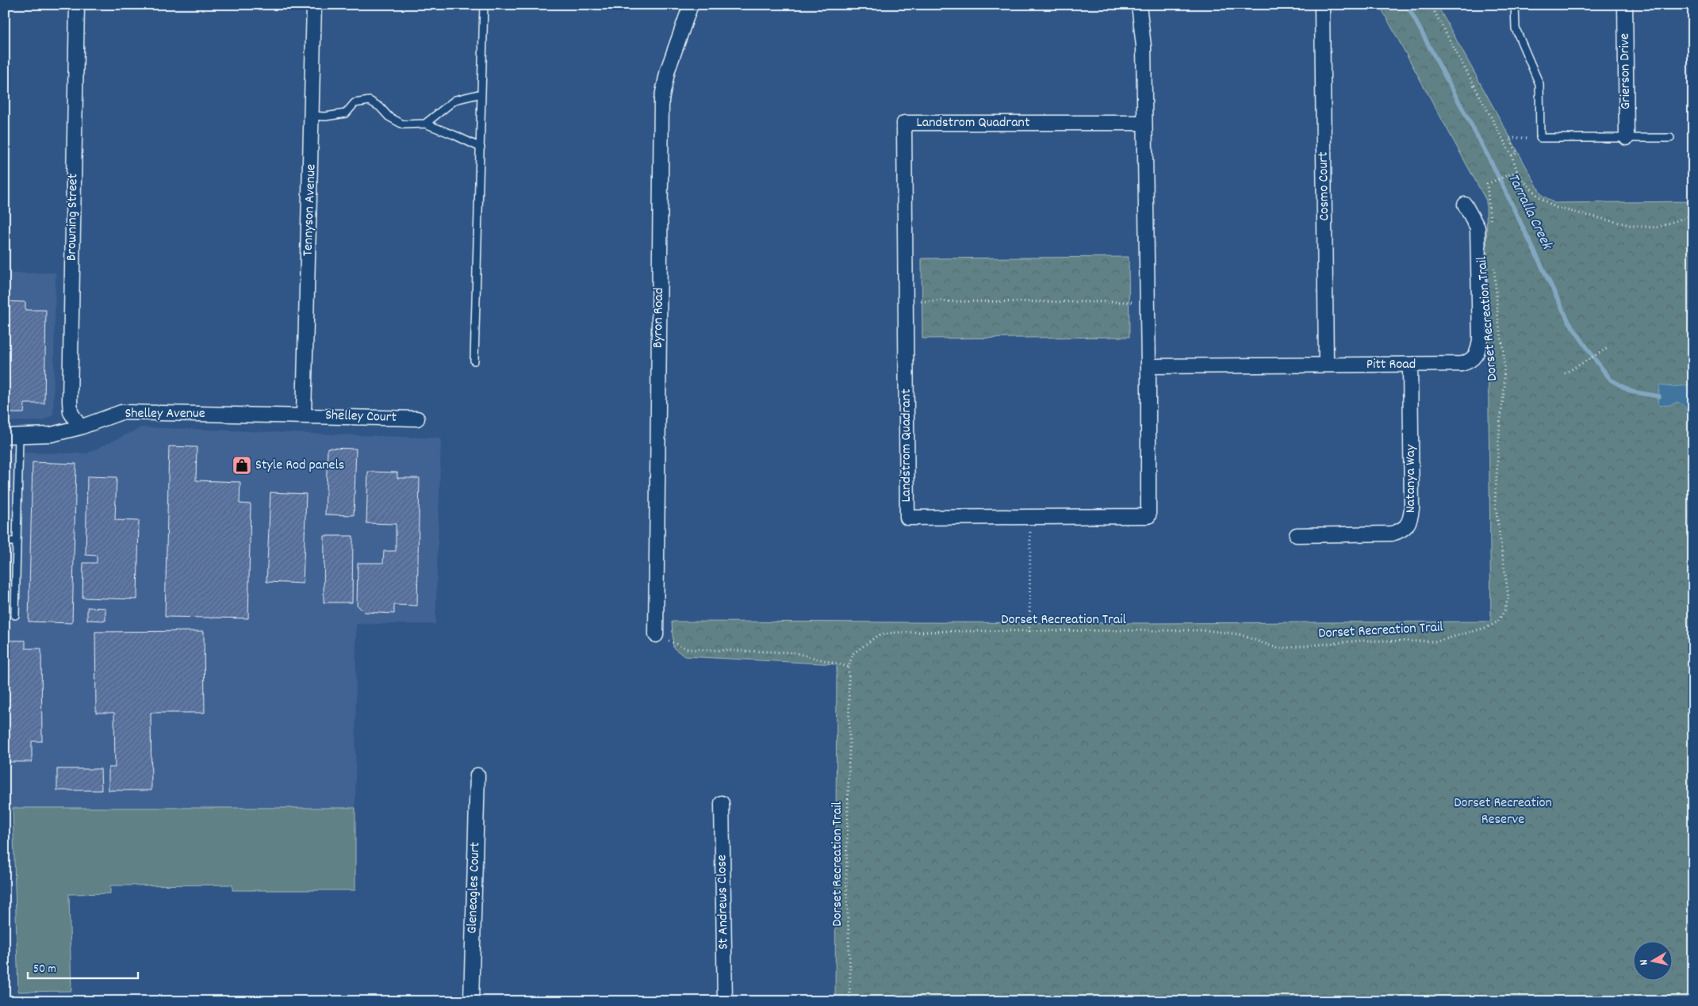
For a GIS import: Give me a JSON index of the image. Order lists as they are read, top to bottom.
{
  "streets": {
    "street": [
      "Grierson Drive",
      "Landstrom Quadrant",
      "Cosmo Court",
      "Tennyson Avenue",
      "Browning Street",
      "Byron Road",
      "Pitt Road",
      "Shelley Avenue",
      "Shelley Court",
      "Natanya Way",
      "Gleneagles Court",
      "St Andrews Close"
    ],
    "path": ["Dorset Recreation Trail"]
  },
  "crossings": [
    ["Landstrom Quadrant", "Pitt Road"],
    ["Cosmo Court", "Pitt Road"],
    ["Tennyson Avenue", "Shelley Avenue"],
    ["Tennyson Avenue", "Shelley Court"],
    ["Browning Street", "Shelley Avenue"],
    ["Pitt Road", "Natanya Way"],
    ["Shelley Avenue", "Shelley Court"]
  ],
  "water": ["Tarralla Creek"],
  "parks": ["Dorset Recreation Reserve"],
  "places": {
    "shop": ["Style Rod panels"]
  },
  "scale_bar": "50 m",
  "north": "left"
}
